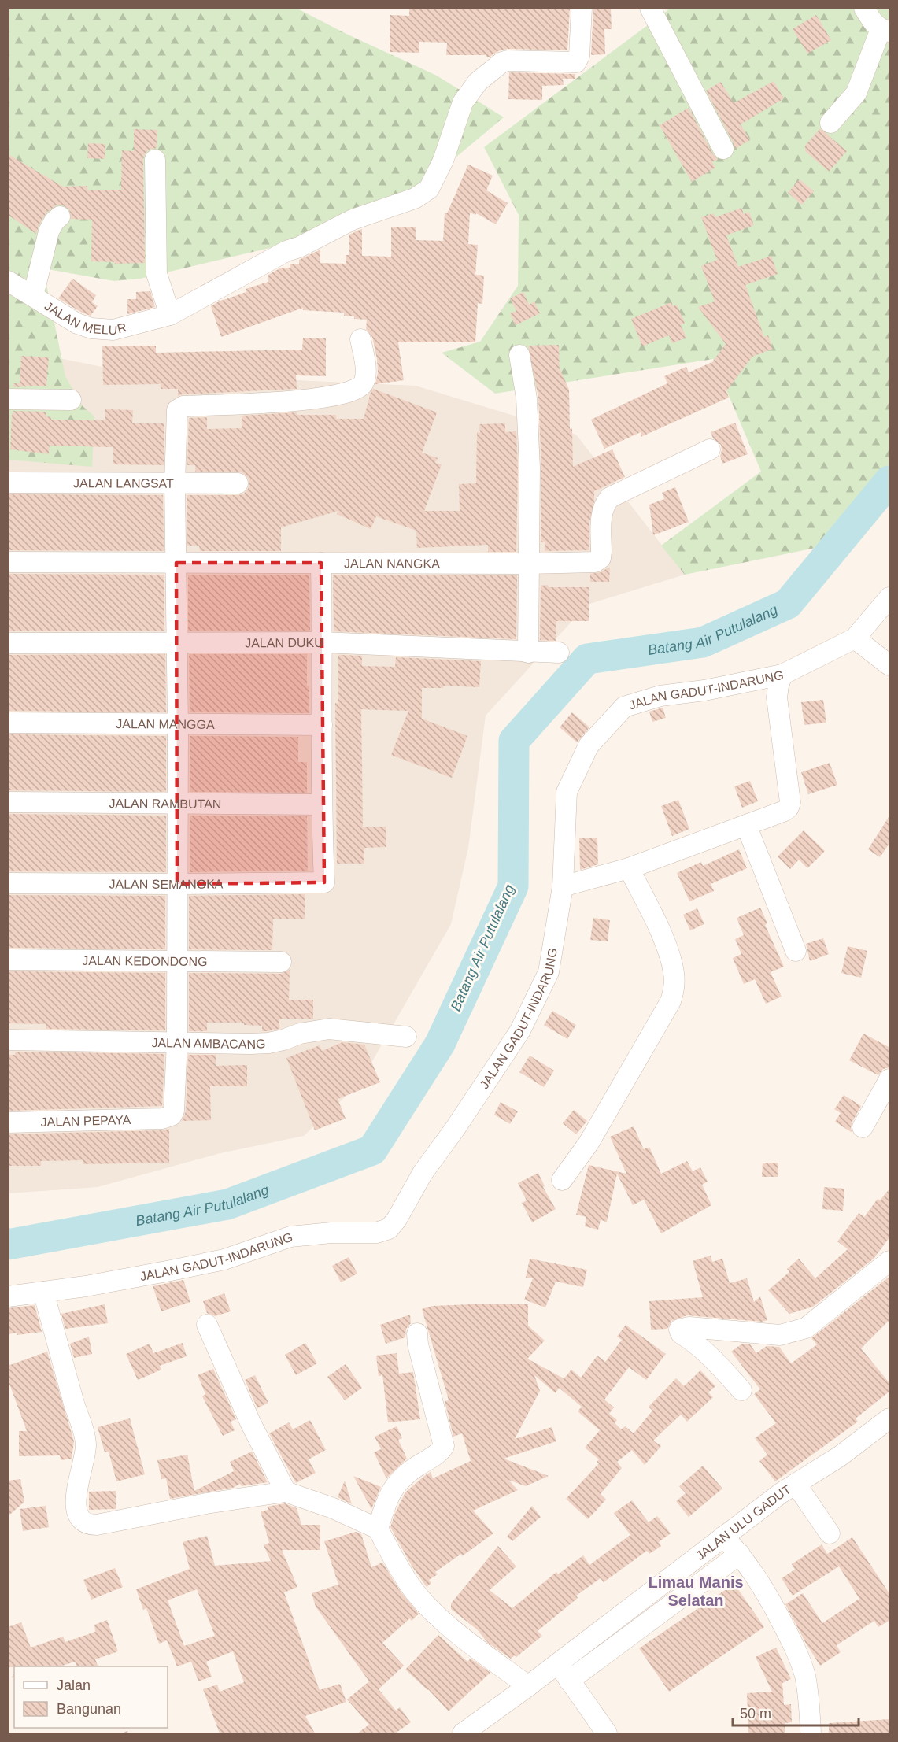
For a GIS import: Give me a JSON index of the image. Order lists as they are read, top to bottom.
{
  "streets": {
    "street": [
      "JALAN MELUR",
      "JALAN LANGSAT",
      "JALAN NANGKA",
      "JALAN DUKU",
      "JALAN GADUT-INDARUNG",
      "JALAN MANGGA",
      "JALAN RAMBUTAN",
      "JALAN SEMANGKA",
      "JALAN KEDONDONG",
      "JALAN AMBACANG",
      "JALAN PEPAYA",
      "JALAN ULU GADUT"
    ]
  },
  "crossings": [
    ["JALAN RAMBUTAN", "JALAN SEMANGKA"],
    ["JALAN AMBACANG", "JALAN PEPAYA"]
  ],
  "districts": ["Limau Manis Selatan"],
  "water": ["Batang Air Putulalang"],
  "legend": ["Jalan", "Bangunan"],
  "scale_bar": "50 m"
}
